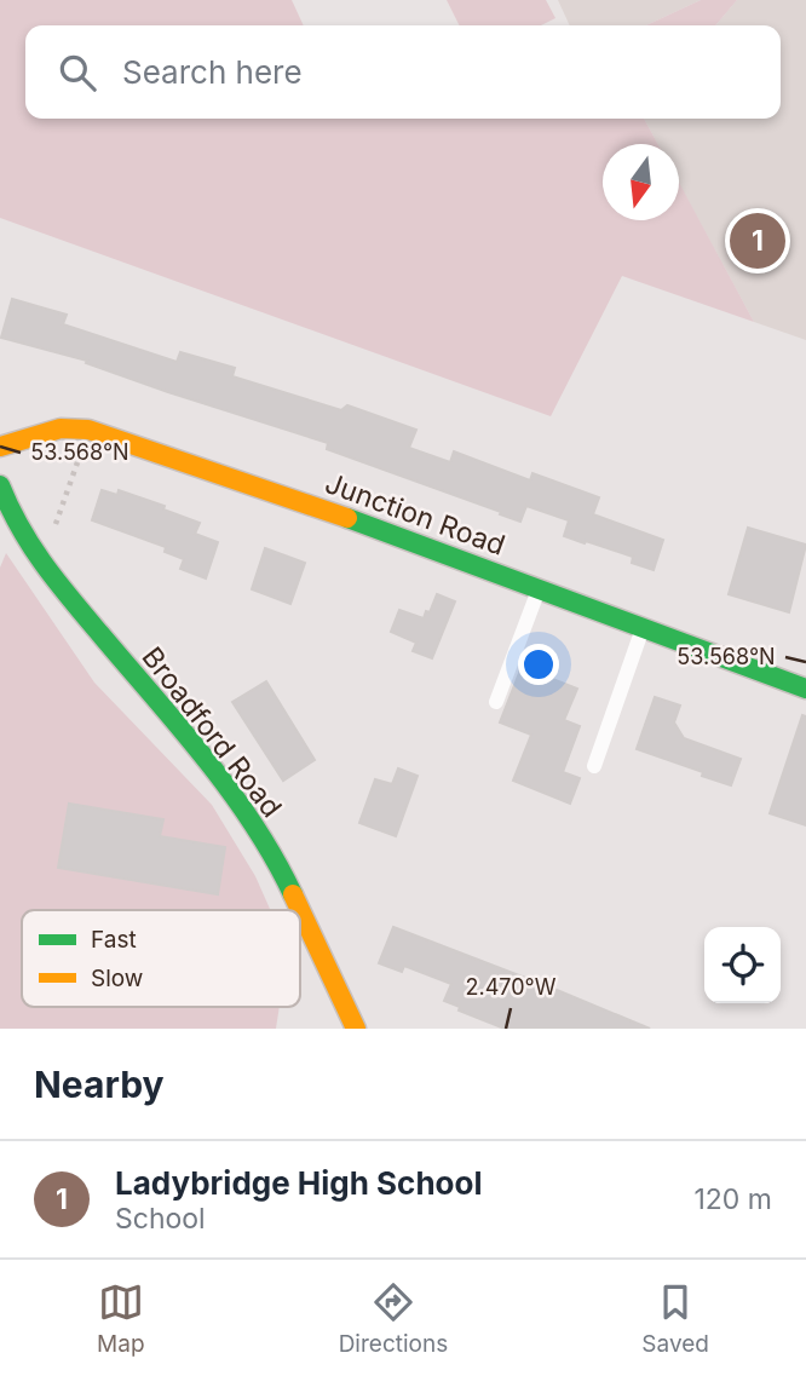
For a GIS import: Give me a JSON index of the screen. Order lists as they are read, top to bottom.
{
  "streets": {
    "street": ["Junction Road", "Broadford Road"]
  },
  "legend": ["Fast", "Slow"],
  "north": "bottom",
  "page": {
    "search": "Search here",
    "pins": "1",
    "heading": "Nearby",
    "list": [
      {
        "mark": "1",
        "name": "Ladybridge High School",
        "note": "School",
        "value": "120 m"
      }
    ],
    "nav": ["Map", "Directions", "Saved"]
  },
  "coordinates": ["53.568°N", "2.470°W"]
}
